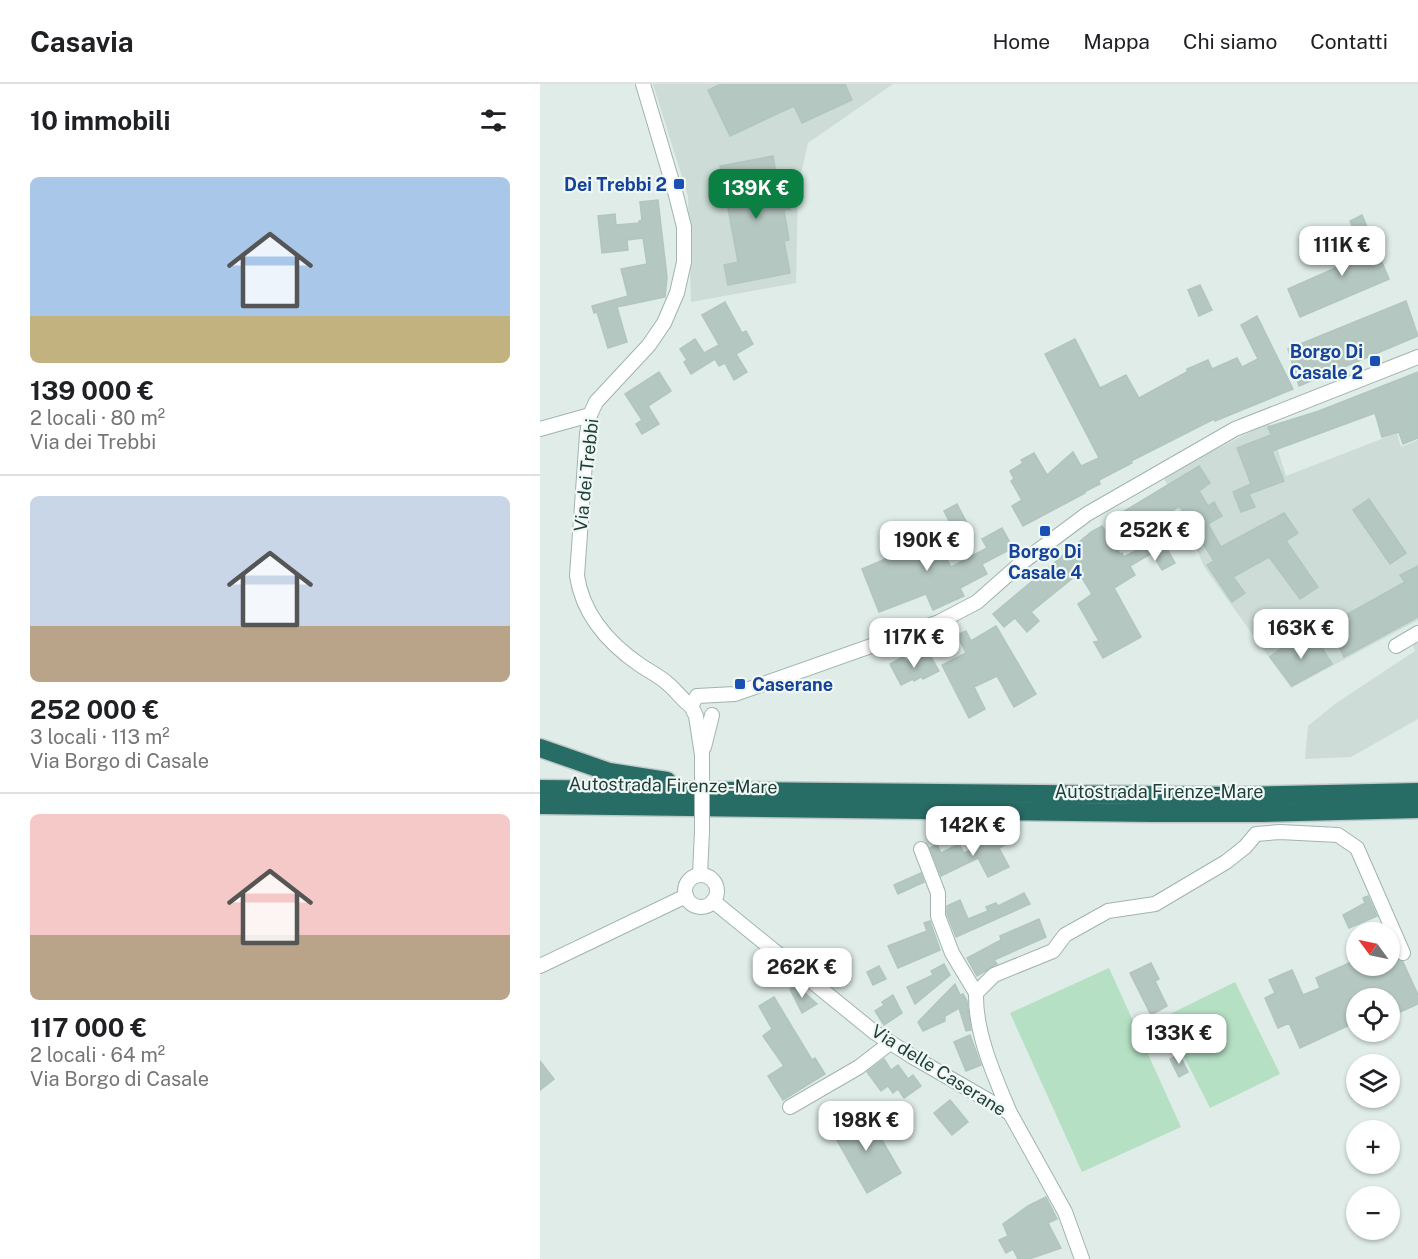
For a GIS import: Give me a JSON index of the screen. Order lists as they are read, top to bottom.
{
  "streets": {
    "highway": ["Autostrada Firenze-Mare"],
    "street": ["Via dei Trebbi", "Via delle Caserane"]
  },
  "places": {
    "transit": [
      "Dei Trebbi 2",
      "Borgo Di Casale 2",
      "Borgo Di Casale 4",
      "Caserane"
    ]
  },
  "north": "top left",
  "page": {
    "header": "Casavia",
    "nav": [
      "Home",
      "Mappa",
      "Chi siamo",
      "Contatti"
    ],
    "heading": "10 immobili",
    "list": [
      {
        "name": "139 000 €",
        "note": "2 locali · 80 m² · Via dei Trebbi"
      },
      {
        "name": "252 000 €",
        "note": "3 locali · 113 m² · Via Borgo di Casale"
      },
      {
        "name": "117 000 €",
        "note": "2 locali · 64 m² · Via Borgo di Casale"
      }
    ],
    "price": [
      "139K €",
      "111K €",
      "252K €",
      "190K €",
      "163K €",
      "117K €",
      "142K €",
      "262K €",
      "133K €",
      "198K €"
    ],
    "map_buttons": ["+", "−"]
  }
}
